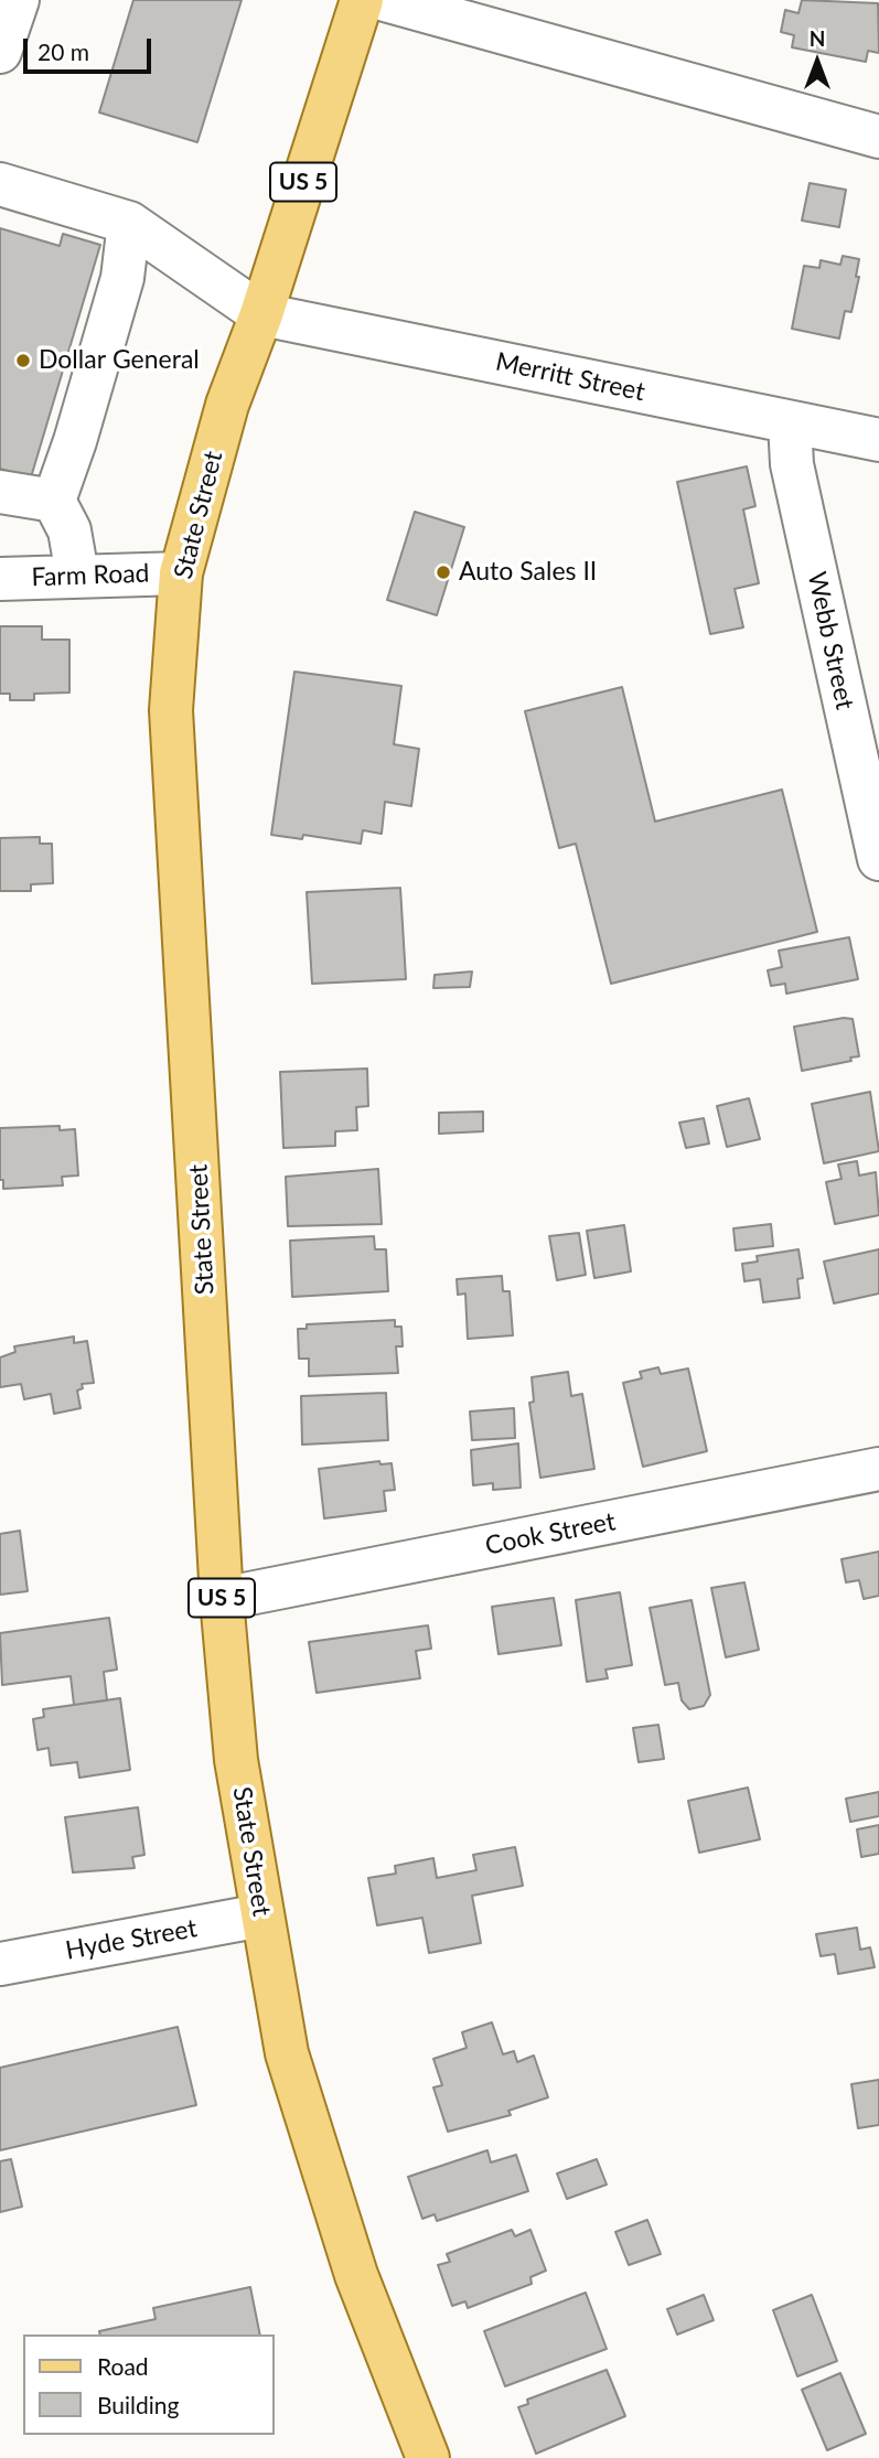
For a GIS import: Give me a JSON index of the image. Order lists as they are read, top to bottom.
{
  "streets": {
    "main road": ["US 5", "State Street"],
    "street": [
      "Merritt Street",
      "Farm Road",
      "Webb Street",
      "Cook Street",
      "Hyde Street"
    ]
  },
  "crossings": [
    ["Merritt Street", "State Street"],
    ["Merritt Street", "Webb Street"],
    ["State Street", "Farm Road"],
    ["State Street", "Cook Street"],
    ["State Street", "Hyde Street"]
  ],
  "places": ["Dollar General", "Auto Sales II"],
  "legend": ["Road", "Building"],
  "scale_bar": "20 m",
  "north": "top"
}
